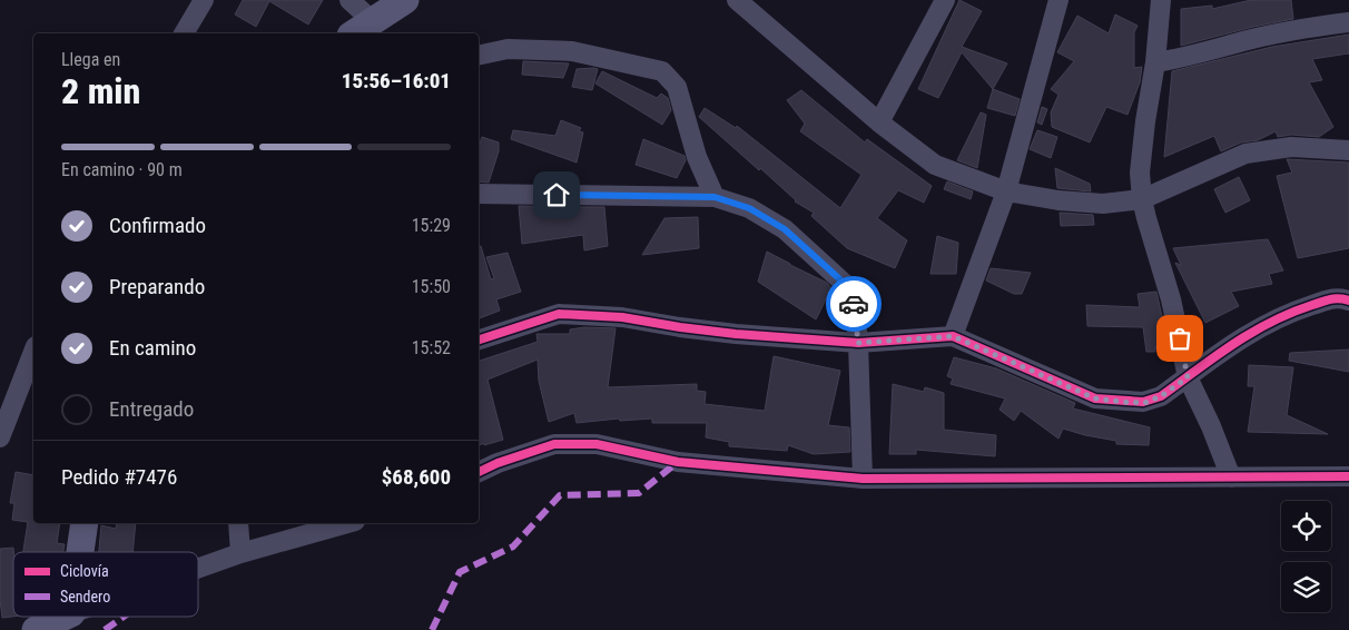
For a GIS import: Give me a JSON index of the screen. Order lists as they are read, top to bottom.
{
  "legend": ["Ciclovía", "Sendero"],
  "page": {
    "heading": ["2 min", "Llega en", "15:56–16:01"],
    "panel": ["Pedido #7476", "$68,600"],
    "bar": "En camino · 90 m",
    "list": [
      ["Confirmado", "15:29"],
      ["Preparando", "15:50"],
      ["En camino", "15:52"],
      "Entregado"
    ]
  }
}
